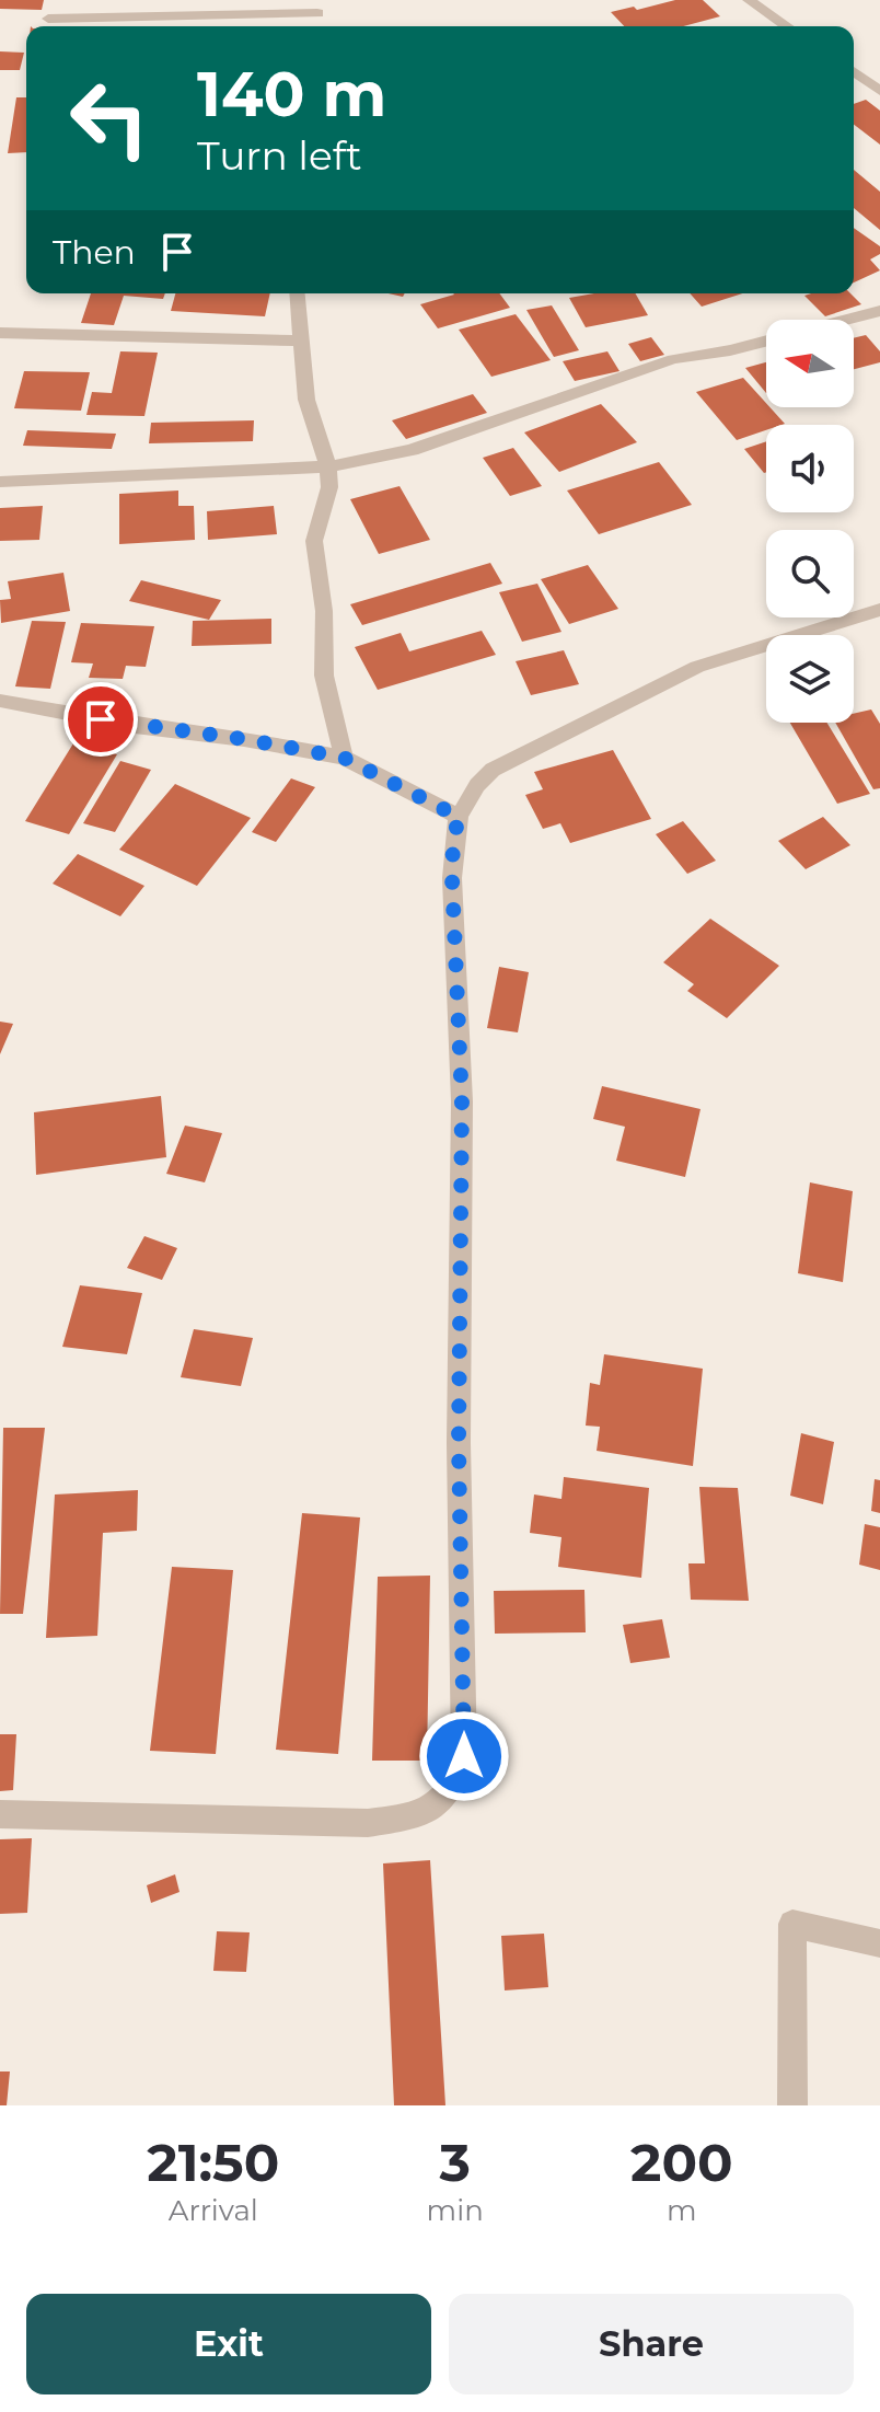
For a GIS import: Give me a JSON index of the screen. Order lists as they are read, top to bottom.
{
  "north": "left",
  "page": {
    "turn": ["140 m", "Turn left"],
    "then": "Then",
    "eta": [
      "21:50",
      "Arrival",
      "3",
      "min",
      "200",
      "m"
    ],
    "buttons": ["Exit", "Share"]
  }
}
